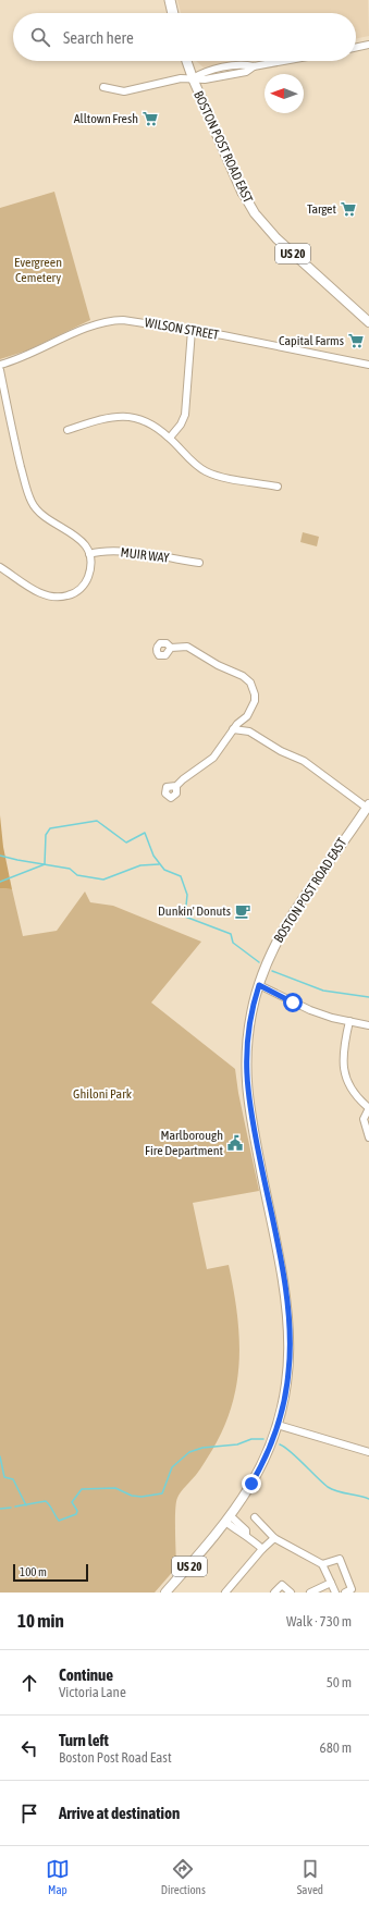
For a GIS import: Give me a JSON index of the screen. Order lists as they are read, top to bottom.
{
  "streets": {
    "highway": ["BOSTON POST ROAD EAST", "US 20"],
    "street": ["WILSON STREET", "MUIR WAY"]
  },
  "parks": ["Evergreen Cemetery", "Ghiloni Park"],
  "places": {
    "supermarket": ["Alltown Fresh", "Target", "Capital Farms"],
    "cafe": ["Dunkin' Donuts"],
    "public building": ["Marlborough Fire Department"]
  },
  "scale_bar": "100 m",
  "north": "left",
  "page": {
    "search": "Search here",
    "scale": "100 m",
    "heading": ["10 min", "Walk · 730 m"],
    "list": [
      ["Continue", "Victoria Lane", "50 m"],
      ["Turn left", "Boston Post Road East", "680 m"],
      "Arrive at destination"
    ],
    "nav": ["Map", "Directions", "Saved"]
  }
}
